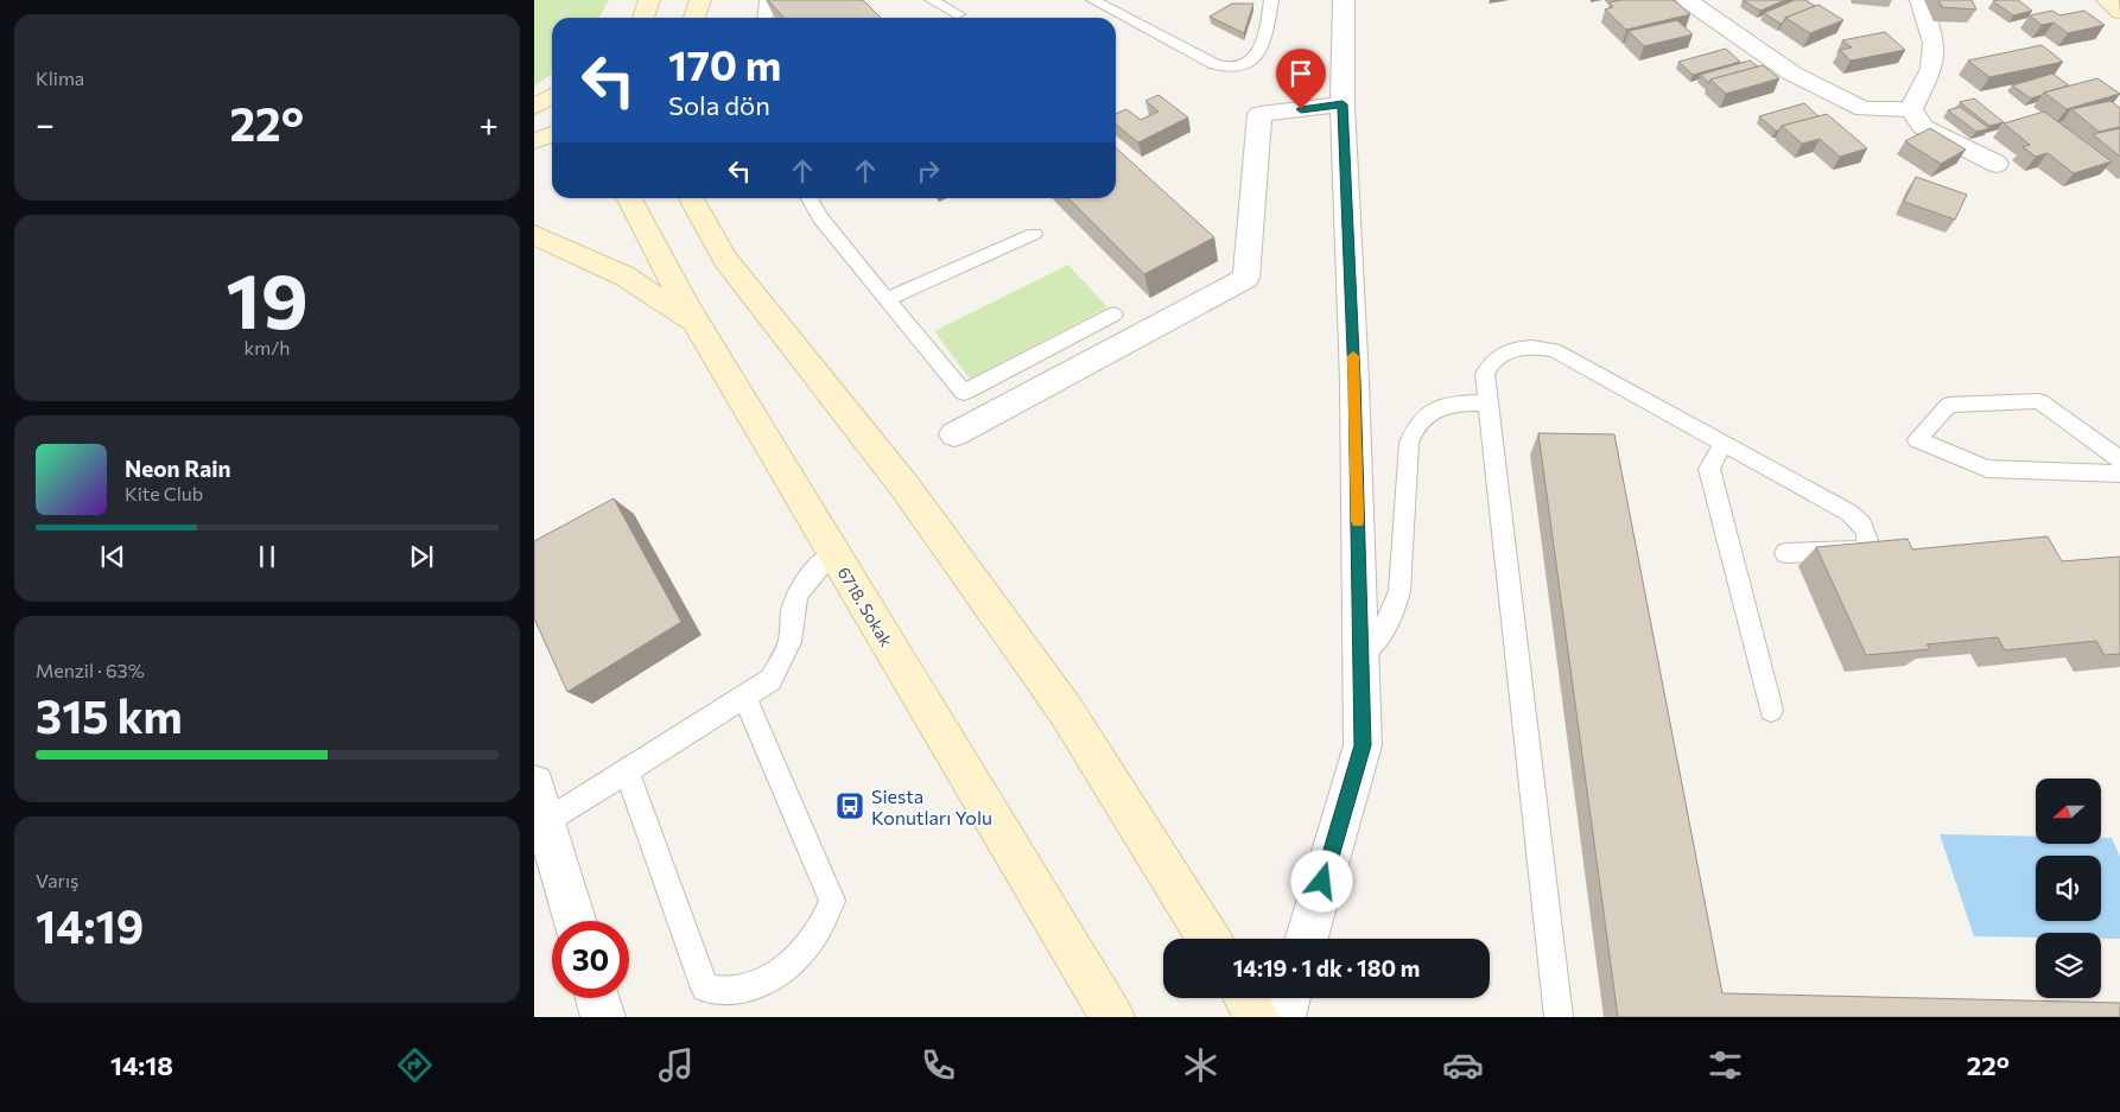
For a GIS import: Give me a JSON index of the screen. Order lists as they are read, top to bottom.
{
  "streets": {
    "street": ["6718. Sokak"]
  },
  "places": {
    "bus stop": ["Siesta Konutları Yolu"]
  },
  "north": "left",
  "page": {
    "tile": [
      "Klima",
      ["19", "km/h"],
      ["Menzil · 63%", "315 km"],
      ["Varış", "14:19"]
    ],
    "turn": ["170 m", "Sola dön"],
    "heat": ["−", "22°", "+"],
    "song": ["Neon Rain", "Kite Club"],
    "limit": "30",
    "trip": "14:19 · 1 dk · 180 m",
    "tabs": ["14:18", "22°"]
  }
}
